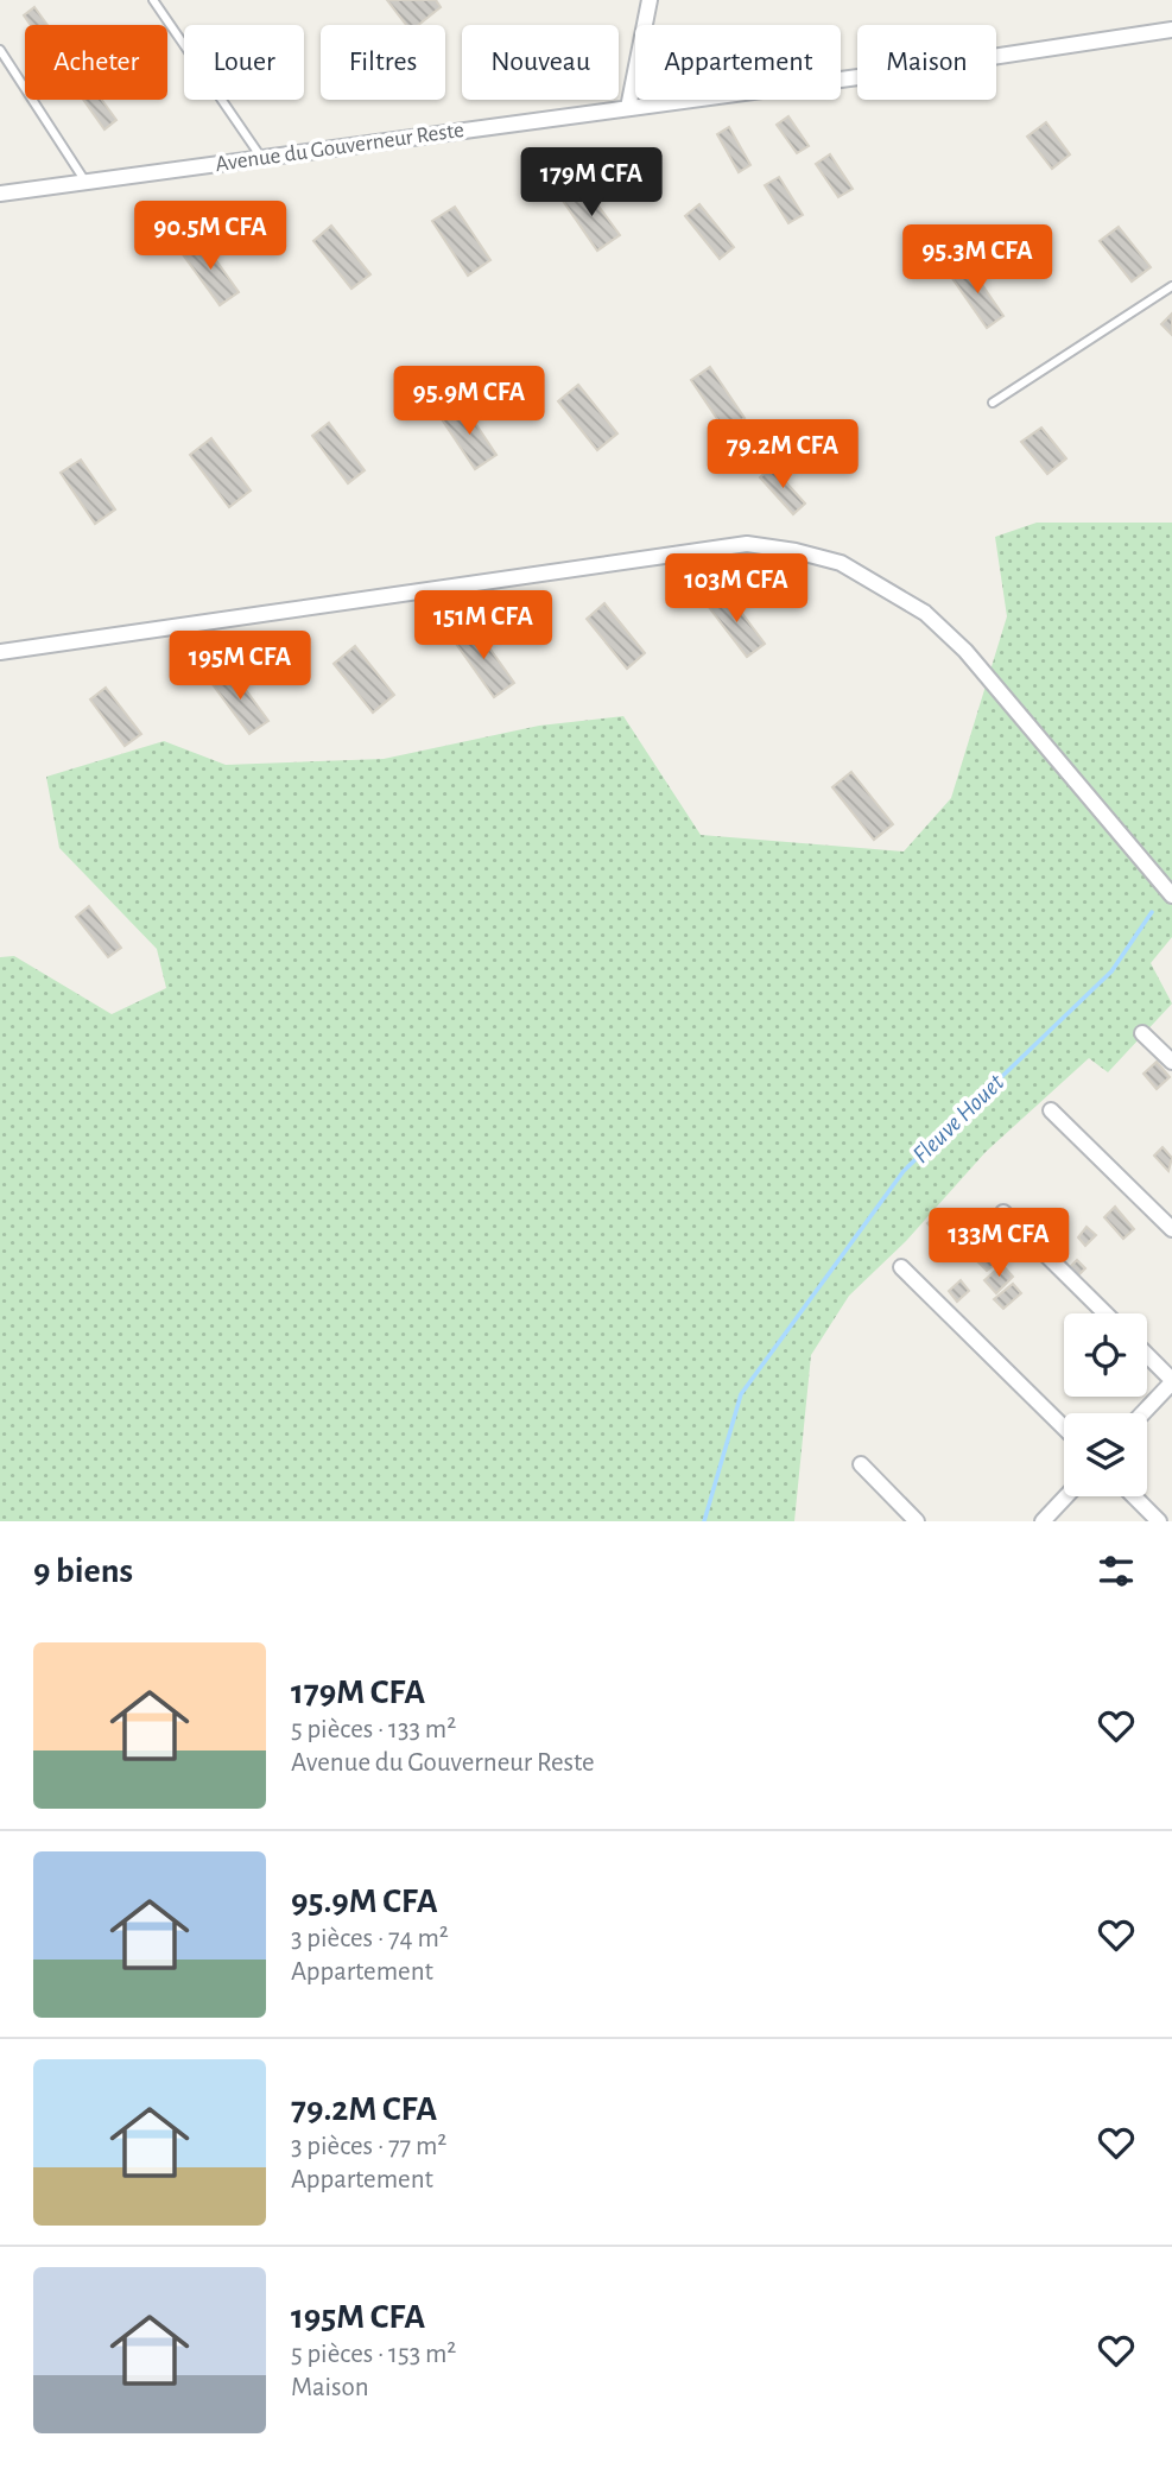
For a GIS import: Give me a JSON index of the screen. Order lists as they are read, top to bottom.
{
  "streets": {
    "street": ["Avenue du Gouverneur Reste"]
  },
  "water": ["Fleuve Houet"],
  "page": {
    "chip": [
      "Acheter",
      "Louer",
      "Filtres",
      "Nouveau",
      "Appartement",
      "Maison"
    ],
    "price": [
      "179M CFA",
      "90.5M CFA",
      "95.3M CFA",
      "95.9M CFA",
      "79.2M CFA",
      "103M CFA",
      "151M CFA",
      "195M CFA",
      "133M CFA"
    ],
    "heading": "9 biens",
    "list": [
      {
        "name": "179M CFA",
        "note": "5 pièces · 133 m² · Avenue du Gouverneur Reste"
      },
      {
        "name": "95.9M CFA",
        "note": "3 pièces · 74 m² · Appartement"
      },
      {
        "name": "79.2M CFA",
        "note": "3 pièces · 77 m² · Appartement"
      },
      {
        "name": "195M CFA",
        "note": "5 pièces · 153 m² · Maison"
      }
    ]
  }
}
